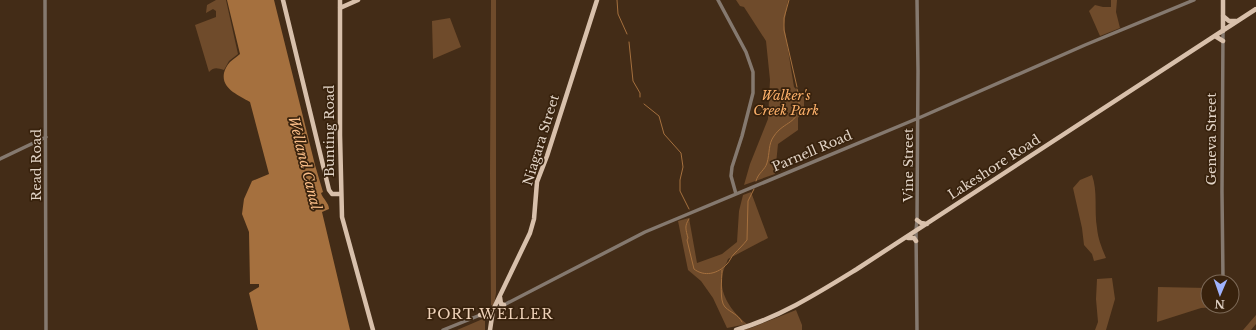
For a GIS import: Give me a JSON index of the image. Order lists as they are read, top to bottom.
{
  "streets": {
    "main road": [
      "Bunting Road",
      "Geneva Street",
      "Niagara Street",
      "Lakeshore Road"
    ],
    "street": ["Parnell Road", "Read Road", "Vine Street"]
  },
  "crossings": [
    ["Geneva Street", "Lakeshore Road"],
    ["Niagara Street", "Parnell Road"],
    ["Parnell Road", "Vine Street"],
    ["Vine Street", "Lakeshore Road"]
  ],
  "districts": ["PORT WELLER"],
  "water": ["Welland Canal"],
  "parks": ["Walker's Creek Park"],
  "north": "bottom"
}
